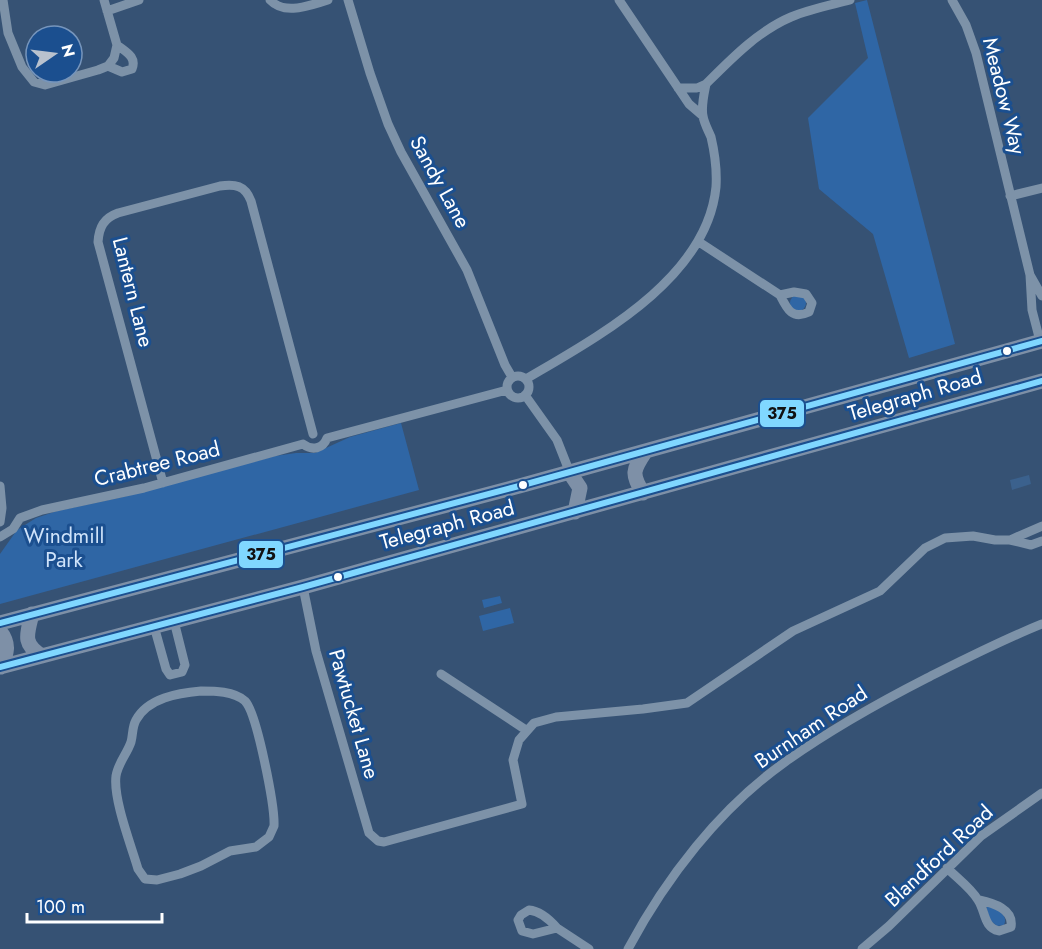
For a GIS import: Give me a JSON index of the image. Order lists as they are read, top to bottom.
{
  "streets": {
    "highway": ["Telegraph Road"],
    "street": [
      "Meadow Way",
      "Sandy Lane",
      "Lantern Lane",
      "Crabtree Road",
      "Pawtucket Lane",
      "Burnham Road",
      "Blandford Road"
    ]
  },
  "crossings": [
    ["Meadow Way", "Telegraph Road"],
    ["Sandy Lane", "Crabtree Road"],
    ["Lantern Lane", "Crabtree Road"],
    ["Telegraph Road", "Pawtucket Lane"]
  ],
  "parks": ["Windmill Park"],
  "lines": ["transit line 375"],
  "scale_bar": "100 m",
  "north": "right"
}
